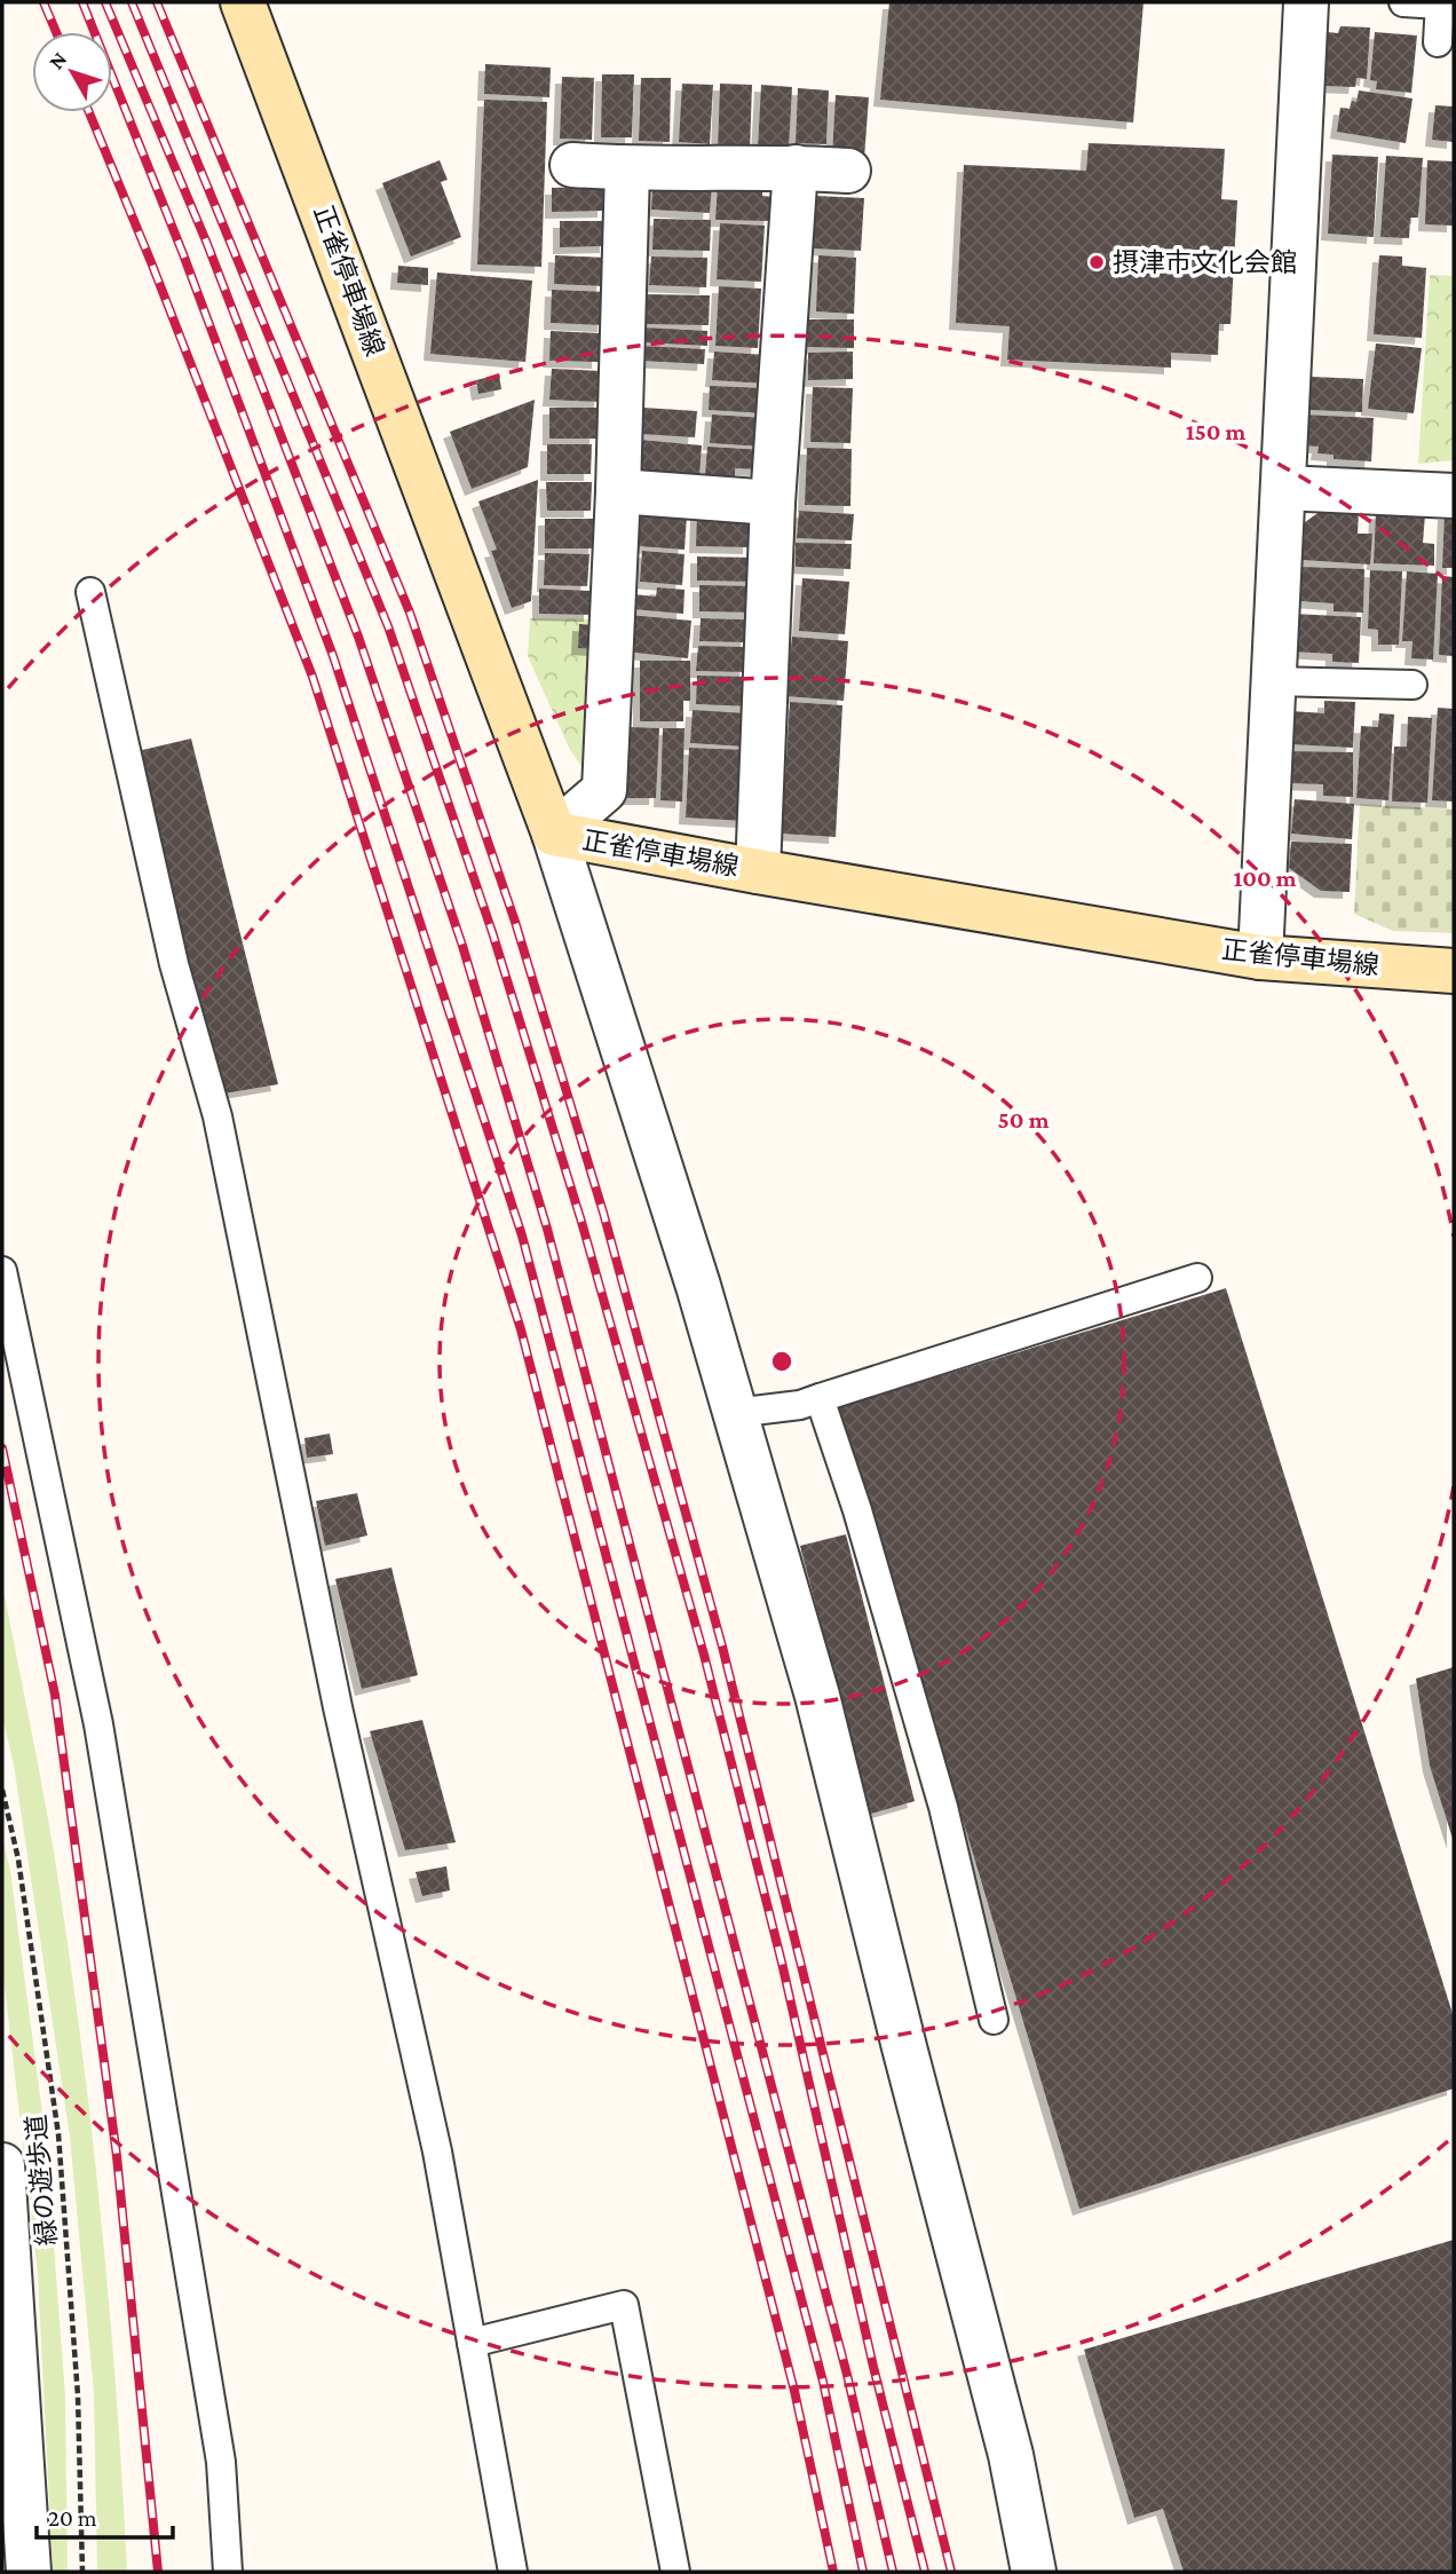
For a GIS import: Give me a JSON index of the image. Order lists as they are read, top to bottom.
{
  "streets": {
    "main road": ["正雀停車場線"],
    "path": ["緑の遊歩道"]
  },
  "places": ["摂津市文化会館"],
  "scale_bar": "20 m",
  "north": "top left",
  "rings": ["150 m", "100 m", "50 m"]
}
